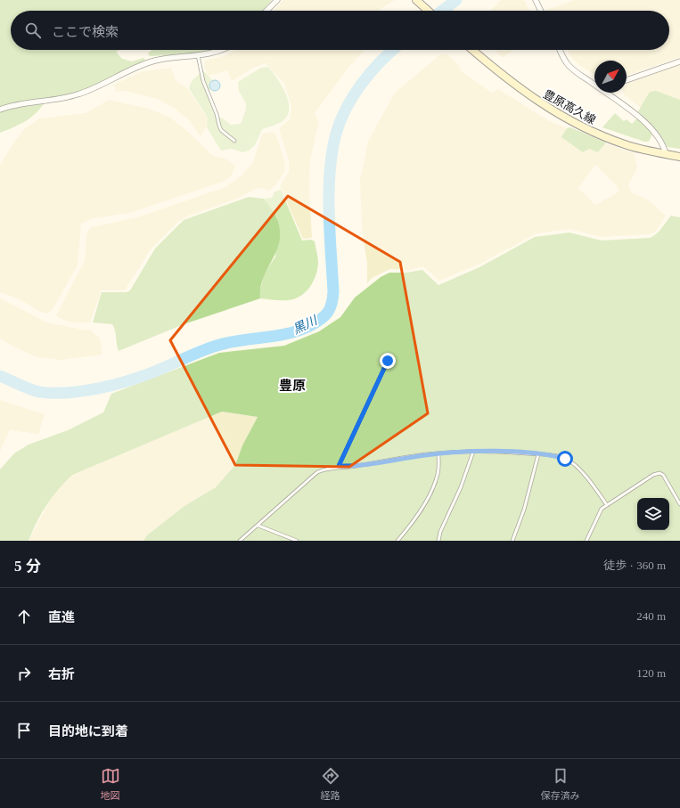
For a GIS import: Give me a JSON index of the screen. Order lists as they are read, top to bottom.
{
  "streets": {
    "main road": ["豊原高久線"]
  },
  "districts": ["豊原"],
  "water": ["黒川"],
  "north": "top right",
  "page": {
    "search": "ここで検索",
    "heading": ["5 分", "徒歩 · 360 m"],
    "list": [
      ["直進", "240 m"],
      ["右折", "120 m"],
      "目的地に到着"
    ],
    "nav": ["地図", "経路", "保存済み"]
  }
}
